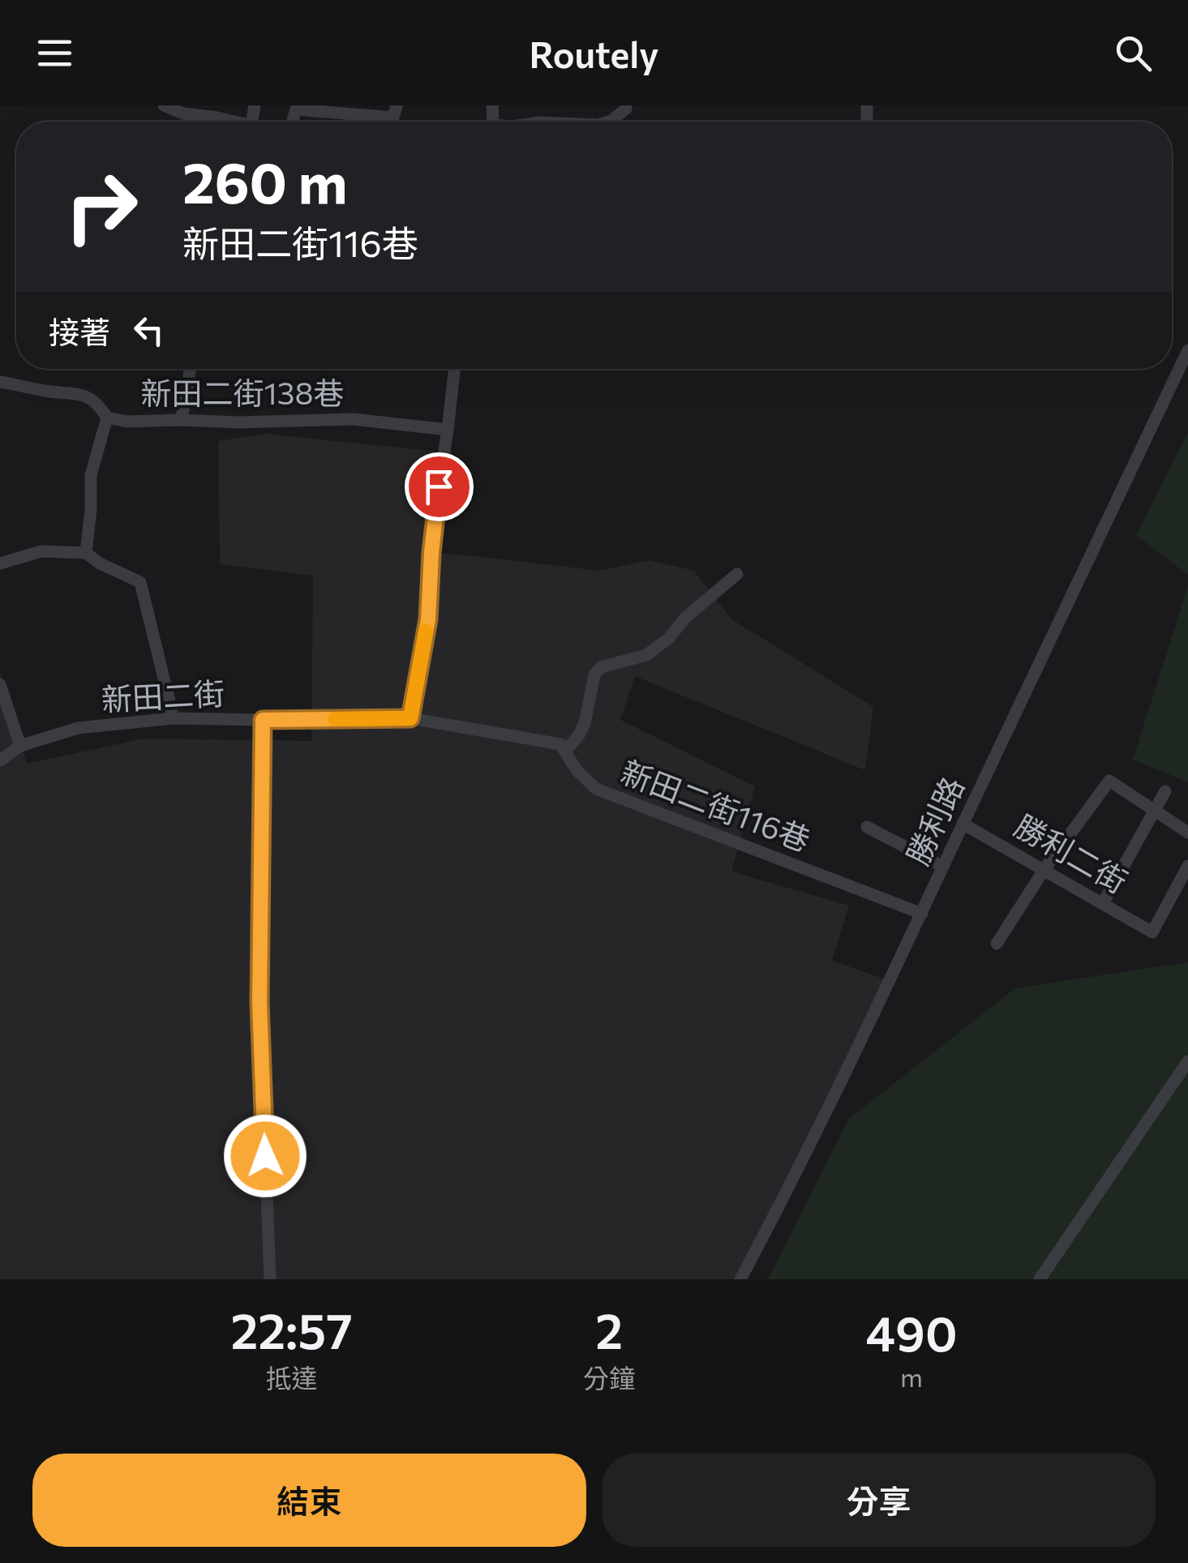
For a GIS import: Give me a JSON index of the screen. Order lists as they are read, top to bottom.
{
  "streets": {
    "street": [
      "新田二街138巷",
      "新田二街",
      "新田二街116巷",
      "勝利路",
      "勝利二街"
    ]
  },
  "crossings": [
    ["新田二街116巷", "勝利路"],
    ["勝利路", "勝利二街"]
  ],
  "page": {
    "header": "Routely",
    "turn": ["260 m", "新田二街116巷"],
    "then": "接著",
    "eta": [
      "22:57",
      "抵達",
      "2",
      "分鐘",
      "490",
      "m"
    ],
    "buttons": ["結束", "分享"]
  }
}
